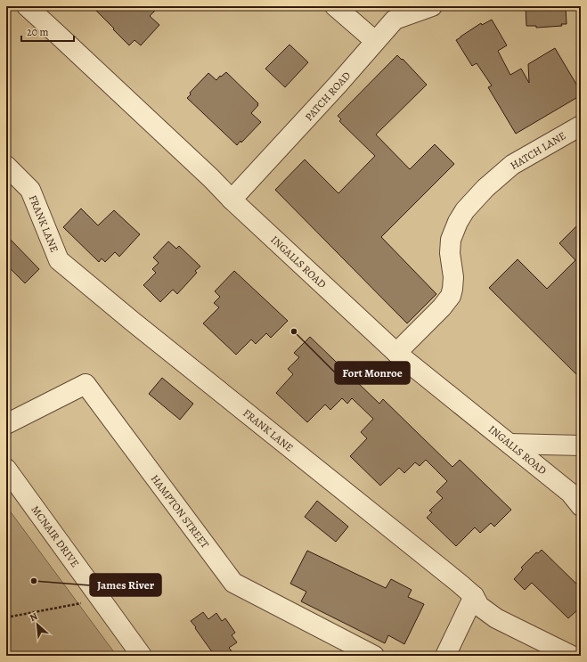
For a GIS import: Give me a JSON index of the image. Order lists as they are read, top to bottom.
{
  "streets": {
    "street": [
      "PATCH ROAD",
      "HATCH LANE",
      "FRANK LANE",
      "INGALLS ROAD",
      "HAMPTON STREET",
      "MCNAIR DRIVE"
    ]
  },
  "crossings": [
    ["PATCH ROAD", "INGALLS ROAD"],
    ["HATCH LANE", "INGALLS ROAD"]
  ],
  "places": ["Fort Monroe", "James River"],
  "scale_bar": "20 m",
  "north": "top left"
}
